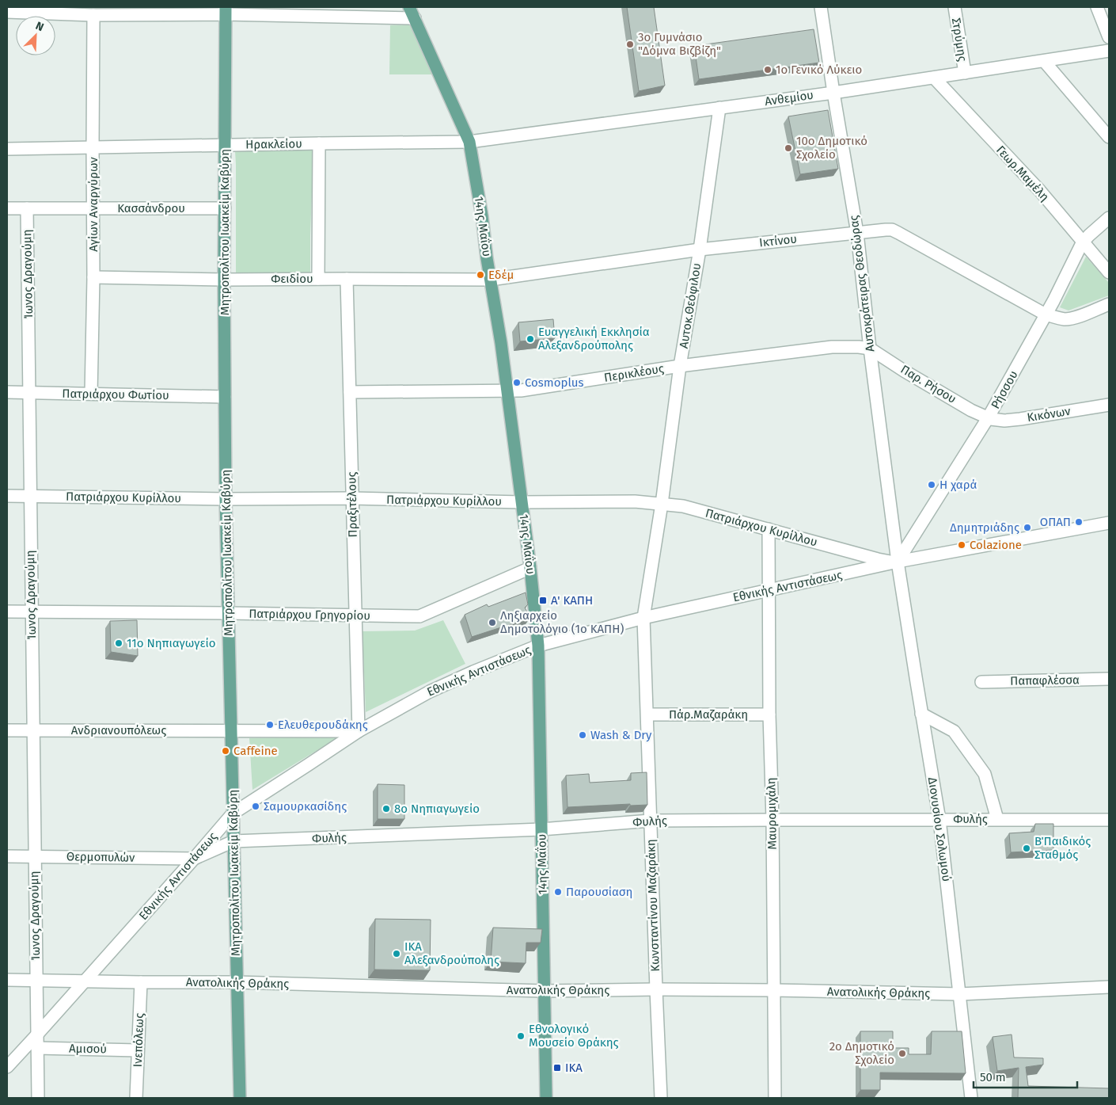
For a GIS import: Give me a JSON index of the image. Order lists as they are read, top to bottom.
{
  "streets": {
    "main road": ["14ης Μαΐου", "Μητροπολίτου Ιωακείμ Καβύρη"],
    "street": [
      "Στρύμης",
      "Ανθεμίου",
      "Ηρακλείου",
      "Γεωρ.Μαμέλη",
      "Αγίων Αναργύρων",
      "Κασσάνδρου",
      "Ικτίνου",
      "Ίωνος Δραγούμη",
      "Φειδίου",
      "Αυτοκράτειρας Θεοδώρας",
      "Αυτοκ.Θεόφιλου",
      "Περικλέους",
      "Παρ. Ρήσου",
      "Ρήσσου",
      "Πατριάρχου Φωτίου",
      "Κικόνων",
      "Πατριάρχου Κυρίλλου",
      "Πραξιτέλους",
      "Εθνικής Αντιστάσεως",
      "Πατριάρχου Γρηγορίου",
      "Παπαφλέσσα",
      "Πάρ.Μαζαράκη",
      "Ανδριανουπόλεως",
      "Μαυρομιχάλη",
      "Φυλής",
      "Διονυσίου Σολωμού",
      "Θερμοπυλών",
      "Κωνσταντίνου Μαζαράκη",
      "Ανατολικής Θράκης",
      "Ινεπόλεως",
      "Αμισού"
    ]
  },
  "crossings": [
    ["Στρύμης", "Ανθεμίου"],
    ["Ανθεμίου", "Ηρακλείου"],
    ["Ανθεμίου", "Γεωρ.Μαμέλη"],
    ["Ανθεμίου", "14ης Μαΐου"],
    ["Ανθεμίου", "Αυτοκράτειρας Θεοδώρας"],
    ["Ανθεμίου", "Αυτοκ.Θεόφιλου"],
    ["Ηρακλείου", "Αγίων Αναργύρων"],
    ["Ηρακλείου", "14ης Μαΐου"],
    ["Ηρακλείου", "Μητροπολίτου Ιωακείμ Καβύρη"],
    ["Γεωρ.Μαμέλη", "Ρήσσου"],
    ["Αγίων Αναργύρων", "Κασσάνδρου"],
    ["Αγίων Αναργύρων", "Φειδίου"],
    ["Αγίων Αναργύρων", "Πατριάρχου Φωτίου"],
    ["Κασσάνδρου", "Μητροπολίτου Ιωακείμ Καβύρη"],
    ["Κασσάνδρου", "Ίωνος Δραγούμη"],
    ["14ης Μαΐου", "Ικτίνου"],
    ["14ης Μαΐου", "Φειδίου"],
    ["14ης Μαΐου", "Περικλέους"],
    ["14ης Μαΐου", "Πατριάρχου Κυρίλλου"],
    ["14ης Μαΐου", "Εθνικής Αντιστάσεως"],
    ["14ης Μαΐου", "Πατριάρχου Γρηγορίου"],
    ["14ης Μαΐου", "Φυλής"],
    ["14ης Μαΐου", "Ανατολικής Θράκης"],
    ["Μητροπολίτου Ιωακείμ Καβύρη", "Φειδίου"],
    ["Μητροπολίτου Ιωακείμ Καβύρη", "Πατριάρχου Φωτίου"],
    ["Μητροπολίτου Ιωακείμ Καβύρη", "Πατριάρχου Κυρίλλου"],
    ["Μητροπολίτου Ιωακείμ Καβύρη", "Εθνικής Αντιστάσεως"],
    ["Μητροπολίτου Ιωακείμ Καβύρη", "Πατριάρχου Γρηγορίου"],
    ["Μητροπολίτου Ιωακείμ Καβύρη", "Ανδριανουπόλεως"],
    ["Μητροπολίτου Ιωακείμ Καβύρη", "Φυλής"],
    ["Μητροπολίτου Ιωακείμ Καβύρη", "Ανατολικής Θράκης"],
    ["Ικτίνου", "Φειδίου"],
    ["Ικτίνου", "Αυτοκράτειρας Θεοδώρας"],
    ["Ικτίνου", "Αυτοκ.Θεόφιλου"],
    ["Ικτίνου", "Ρήσσου"],
    ["Ίωνος Δραγούμη", "Πατριάρχου Φωτίου"],
    ["Ίωνος Δραγούμη", "Πατριάρχου Κυρίλλου"],
    ["Ίωνος Δραγούμη", "Εθνικής Αντιστάσεως"],
    ["Ίωνος Δραγούμη", "Πατριάρχου Γρηγορίου"],
    ["Ίωνος Δραγούμη", "Ανδριανουπόλεως"],
    ["Ίωνος Δραγούμη", "Θερμοπυλών"],
    ["Ίωνος Δραγούμη", "Ανατολικής Θράκης"],
    ["Φειδίου", "Πραξιτέλους"],
    ["Αυτοκράτειρας Θεοδώρας", "Περικλέους"],
    ["Αυτοκράτειρας Θεοδώρας", "Παρ. Ρήσου"],
    ["Αυτοκράτειρας Θεοδώρας", "Ρήσσου"],
    ["Αυτοκράτειρας Θεοδώρας", "Πατριάρχου Κυρίλλου"],
    ["Αυτοκράτειρας Θεοδώρας", "Εθνικής Αντιστάσεως"],
    ["Αυτοκράτειρας Θεοδώρας", "Διονυσίου Σολωμού"],
    ["Αυτοκ.Θεόφιλου", "Περικλέους"],
    ["Αυτοκ.Θεόφιλου", "Πατριάρχου Κυρίλλου"],
    ["Αυτοκ.Θεόφιλου", "Εθνικής Αντιστάσεως"],
    ["Αυτοκ.Θεόφιλου", "Κωνσταντίνου Μαζαράκη"],
    ["Περικλέους", "Παρ. Ρήσου"],
    ["Περικλέους", "Πραξιτέλους"],
    ["Παρ. Ρήσου", "Ρήσσου"],
    ["Παρ. Ρήσου", "Κικόνων"],
    ["Ρήσσου", "Κικόνων"],
    ["Ρήσσου", "Πατριάρχου Κυρίλλου"],
    ["Ρήσσου", "Εθνικής Αντιστάσεως"],
    ["Ρήσσου", "Διονυσίου Σολωμού"],
    ["Πατριάρχου Κυρίλλου", "Πραξιτέλους"],
    ["Πατριάρχου Κυρίλλου", "Εθνικής Αντιστάσεως"],
    ["Πατριάρχου Κυρίλλου", "Μαυρομιχάλη"],
    ["Πατριάρχου Κυρίλλου", "Διονυσίου Σολωμού"],
    ["Πραξιτέλους", "Εθνικής Αντιστάσεως"],
    ["Πραξιτέλους", "Πατριάρχου Γρηγορίου"],
    ["Πραξιτέλους", "Ανδριανουπόλεως"],
    ["Εθνικής Αντιστάσεως", "Ανδριανουπόλεως"],
    ["Εθνικής Αντιστάσεως", "Μαυρομιχάλη"],
    ["Εθνικής Αντιστάσεως", "Φυλής"],
    ["Εθνικής Αντιστάσεως", "Διονυσίου Σολωμού"],
    ["Εθνικής Αντιστάσεως", "Θερμοπυλών"],
    ["Εθνικής Αντιστάσεως", "Κωνσταντίνου Μαζαράκη"],
    ["Εθνικής Αντιστάσεως", "Ανατολικής Θράκης"],
    ["Πάρ.Μαζαράκη", "Μαυρομιχάλη"],
    ["Πάρ.Μαζαράκη", "Κωνσταντίνου Μαζαράκη"],
    ["Μαυρομιχάλη", "Φυλής"],
    ["Μαυρομιχάλη", "Ανατολικής Θράκης"],
    ["Φυλής", "Διονυσίου Σολωμού"],
    ["Φυλής", "Θερμοπυλών"],
    ["Φυλής", "Κωνσταντίνου Μαζαράκη"],
    ["Διονυσίου Σολωμού", "Ανατολικής Θράκης"],
    ["Κωνσταντίνου Μαζαράκη", "Ανατολικής Θράκης"],
    ["Ανατολικής Θράκης", "Ινεπόλεως"],
    ["Ινεπόλεως", "Αμισού"]
  ],
  "places": {
    "other": [
      "3ο Γυμνάσιο \"Δόμνα Βιζβίζη\"",
      "1o Γενικό Λύκειο",
      "10ο Δημοτικό Σχολείο",
      "Εδέμ",
      "Ευαγγελική Εκκλησία Αλεξανδρούπολης",
      "Cosmoplus",
      "Η χαρά",
      "ΟΠΑΠ",
      "Δημητριάδης",
      "Colazione",
      "Ληξιαρχείο Δημοτολόγιο (1ο ΚΑΠΗ)",
      "11ο Νηπιαγωγείο",
      "Ελευθερουδάκης",
      "Wash & Dry",
      "Caffeine",
      "Σαμουρκασίδης",
      "8ο Νηπιαγωγείο",
      "Β΄Παιδικός Σταθμός",
      "Παρουσίαση",
      "ΙΚΑ Αλεξανδρούπολης",
      "Εθνολογικό Μουσείο Θράκης",
      "2o Δημοτικό Σχολείο"
    ],
    "transit": ["Α' ΚΑΠΗ", "ΙΚΑ"]
  },
  "scale_bar": "50 m",
  "north": "top right"
}
